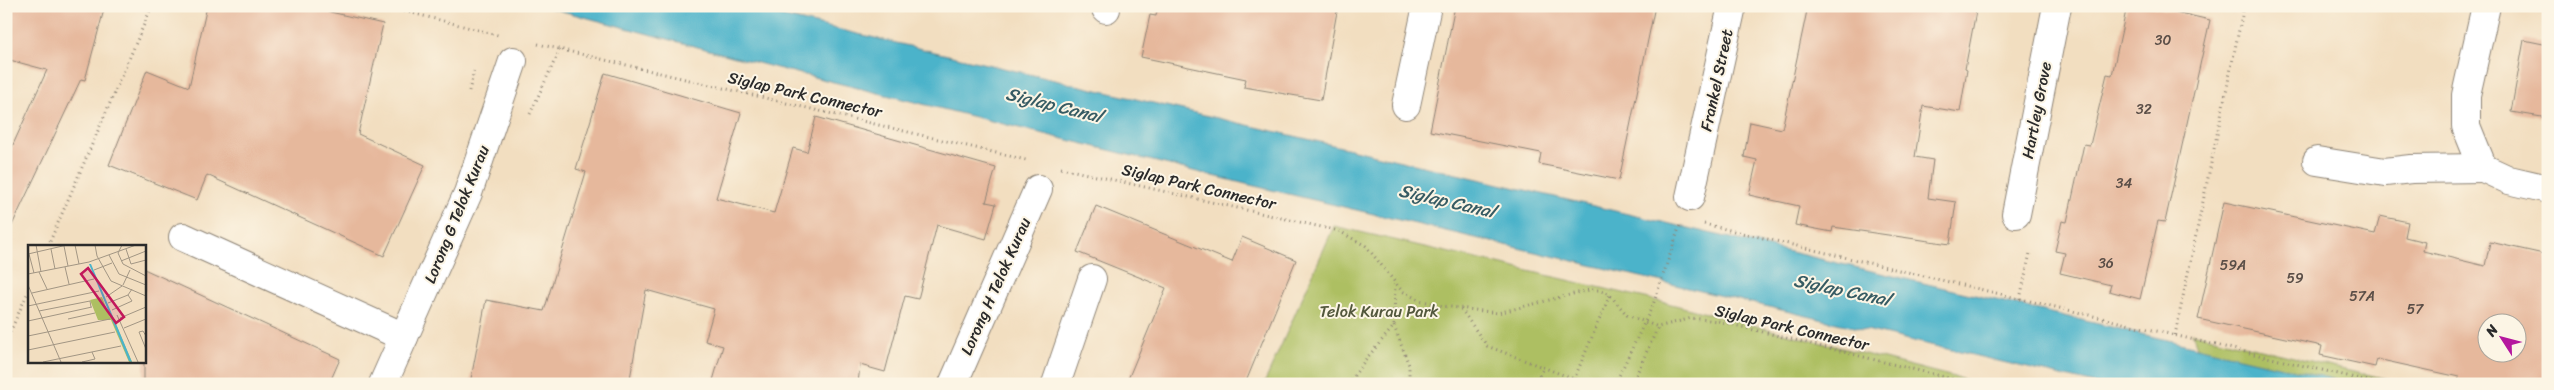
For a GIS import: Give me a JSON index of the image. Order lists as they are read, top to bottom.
{
  "streets": {
    "street": [
      "Frankel Street",
      "Hartley Grove",
      "Lorong G Telok Kurau",
      "Lorong H Telok Kurau"
    ],
    "path": ["Siglap Park Connector"]
  },
  "water": ["Siglap Canal"],
  "parks": ["Telok Kurau Park"],
  "house_numbers": [
    "30",
    "32",
    "34",
    "36",
    "59A",
    "59",
    "57A",
    "57"
  ],
  "north": "top left"
}
